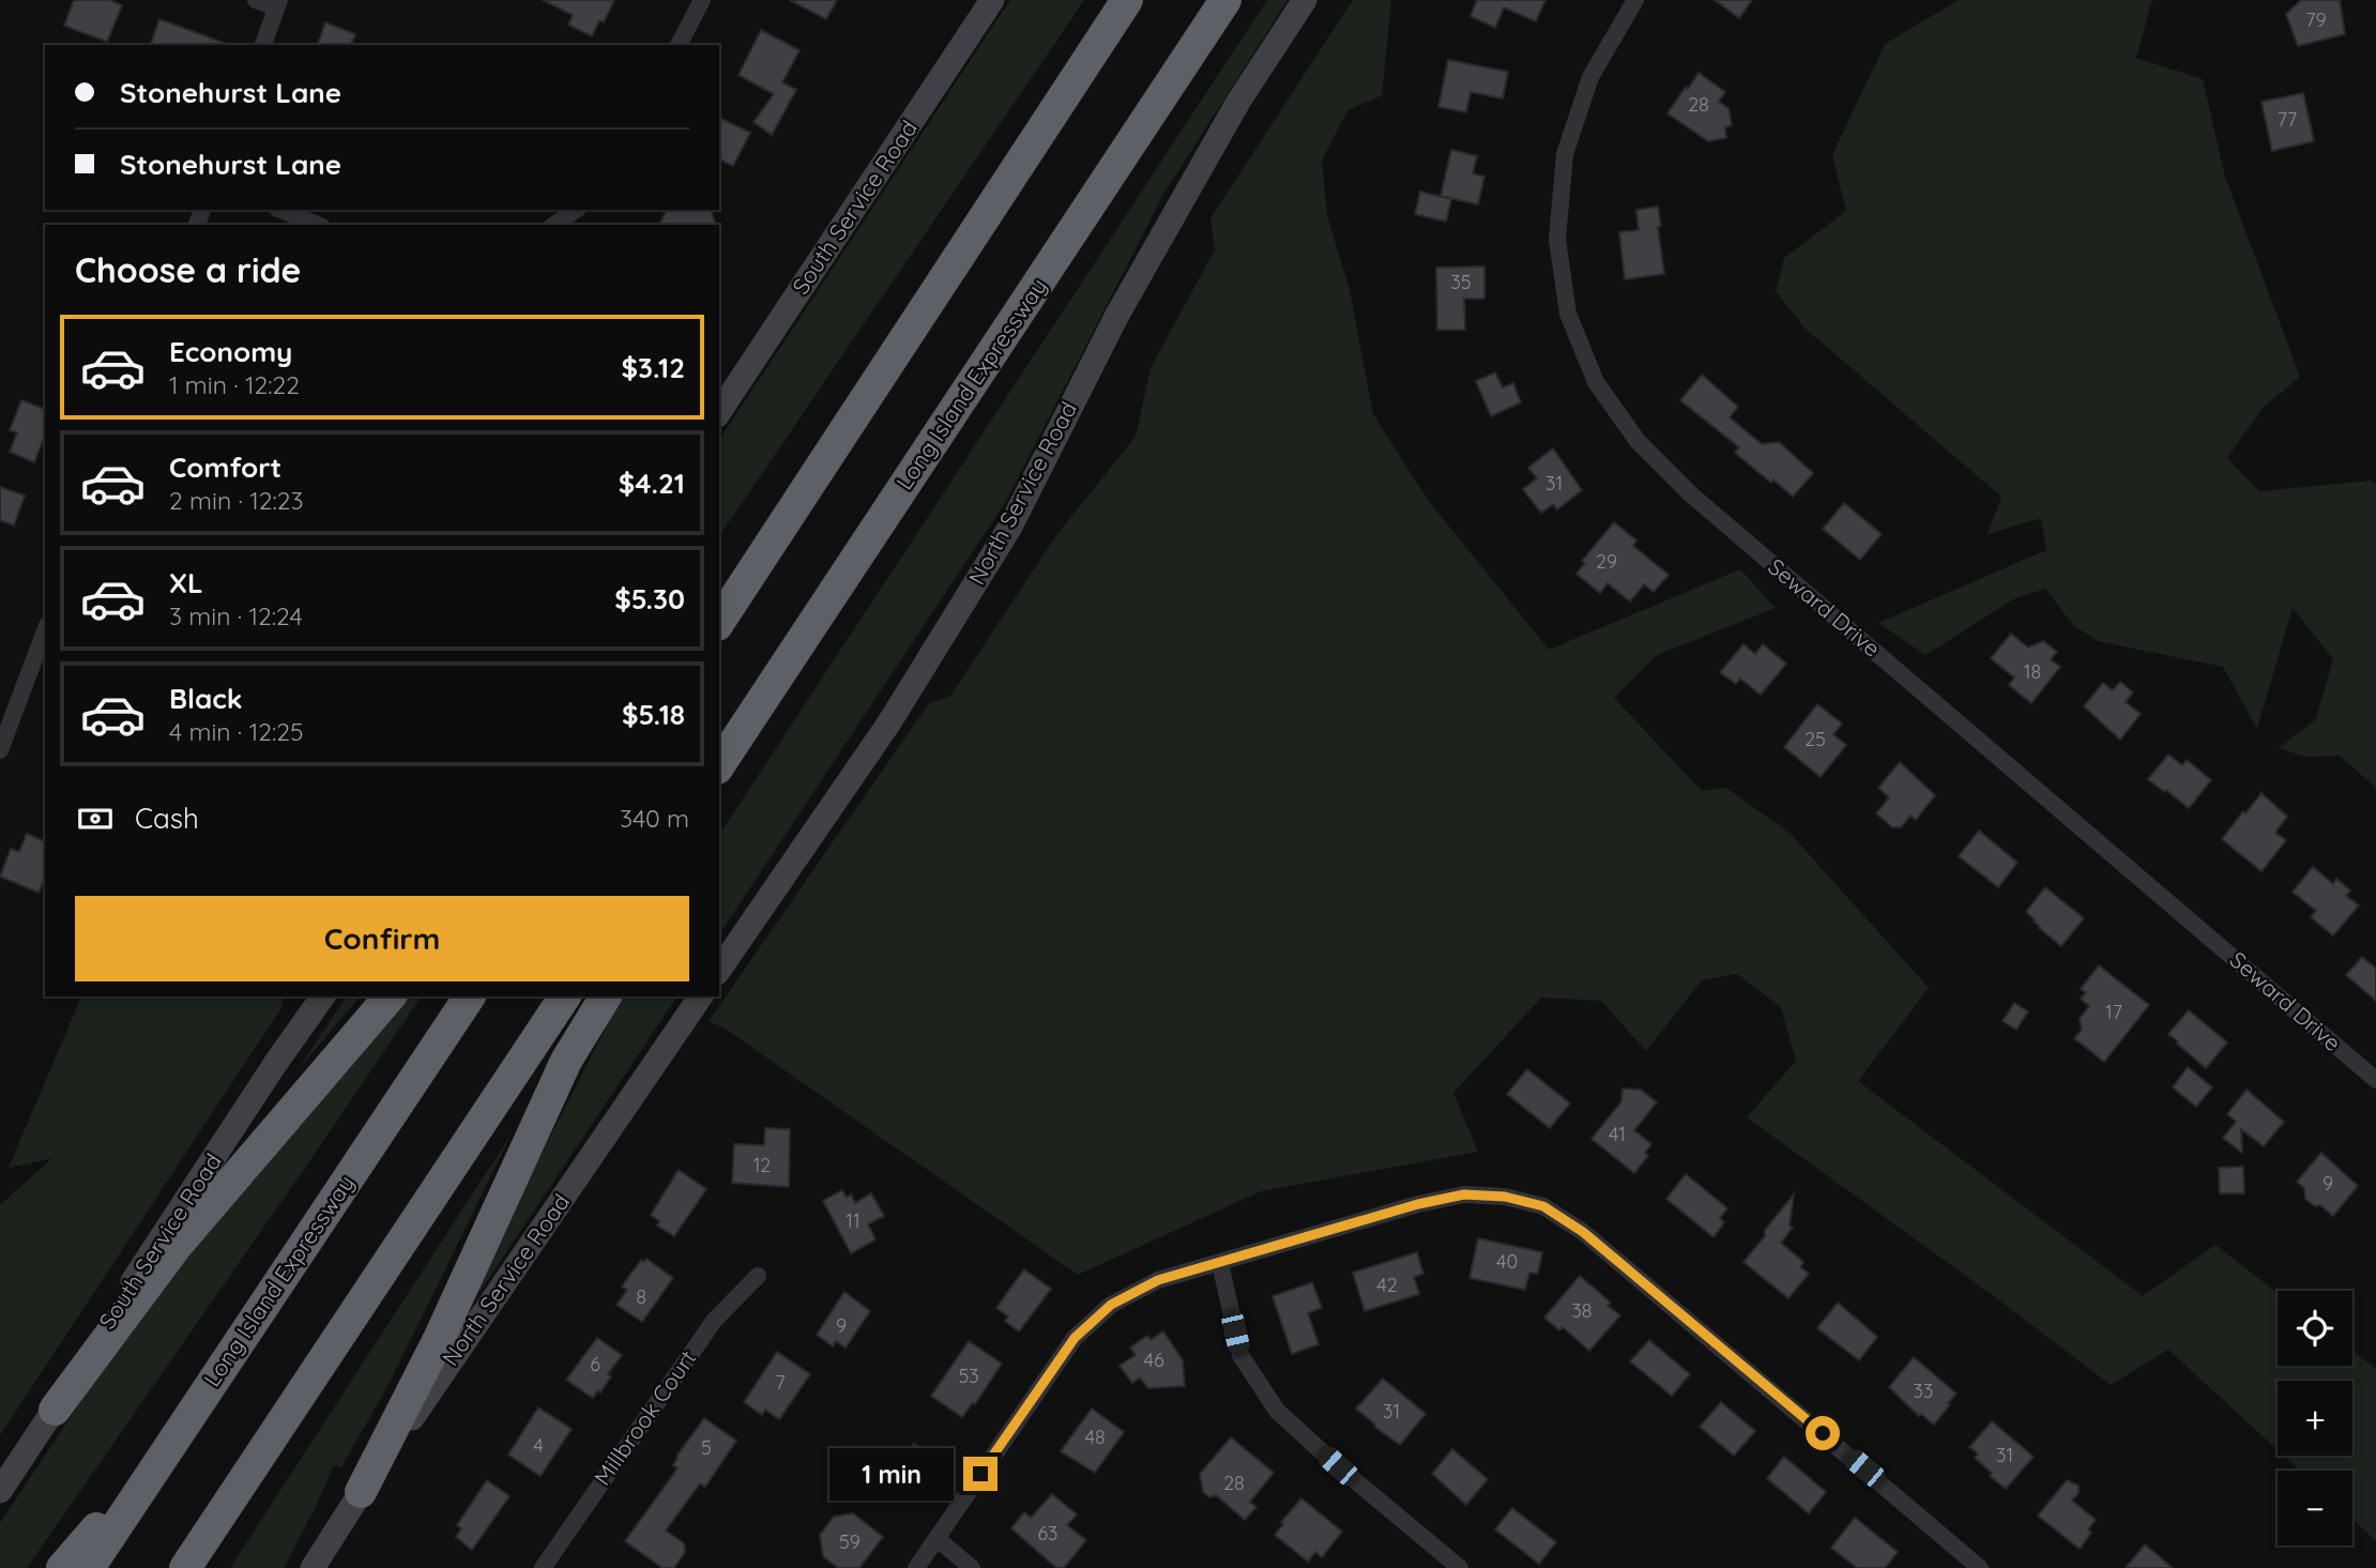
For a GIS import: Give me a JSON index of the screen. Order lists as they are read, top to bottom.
{
  "streets": {
    "highway": ["Long Island Expressway"],
    "main road": ["South Service Road", "North Service Road"],
    "street": ["Seward Drive", "Millbrook Court"]
  },
  "house_numbers": [
    "79",
    "28",
    "77",
    "35",
    "31",
    "29",
    "18",
    "25",
    "17",
    "41",
    "12",
    "9",
    "11",
    "40",
    "42",
    "8",
    "38",
    "9",
    "46",
    "6",
    "53",
    "7",
    "33",
    "31",
    "48",
    "4",
    "5",
    "31",
    "28",
    "63",
    "59"
  ],
  "page": {
    "banner": ["Stonehurst Lane", "Stonehurst Lane"],
    "heading": "Choose a ride",
    "list": [
      {
        "name": "Economy",
        "note": "1 min · 12:22",
        "value": "$3.12"
      },
      {
        "name": "Comfort",
        "note": "2 min · 12:23",
        "value": "$4.21"
      },
      {
        "name": "XL",
        "note": "3 min · 12:24",
        "value": "$5.30"
      },
      {
        "name": "Black",
        "note": "4 min · 12:25",
        "value": "$5.18"
      }
    ],
    "pay": ["Cash", "340 m"],
    "buttons": "Confirm",
    "map_buttons": ["+", "−"],
    "bubble": "1 min"
  }
}
